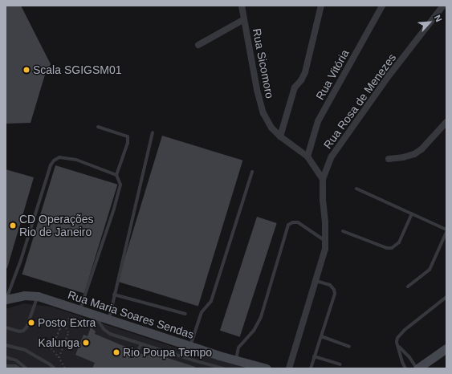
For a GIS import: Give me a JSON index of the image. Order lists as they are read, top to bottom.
{
  "streets": {
    "main road": ["Rua Maria Soares Sendas"],
    "street": ["Rua Sicomoro", "Rua Vitória", "Rua Rosa de Menezes"]
  },
  "crossings": [
    ["Rua Sicomoro", "Rua Vitória"],
    ["Rua Sicomoro", "Rua Rosa de Menezes"]
  ],
  "places": [
    "Scala SGIGSM01",
    "CD Operações Rio de Janeiro",
    "Posto Extra",
    "Kalunga",
    "Rio Poupa Tempo"
  ],
  "north": "top right"
}
